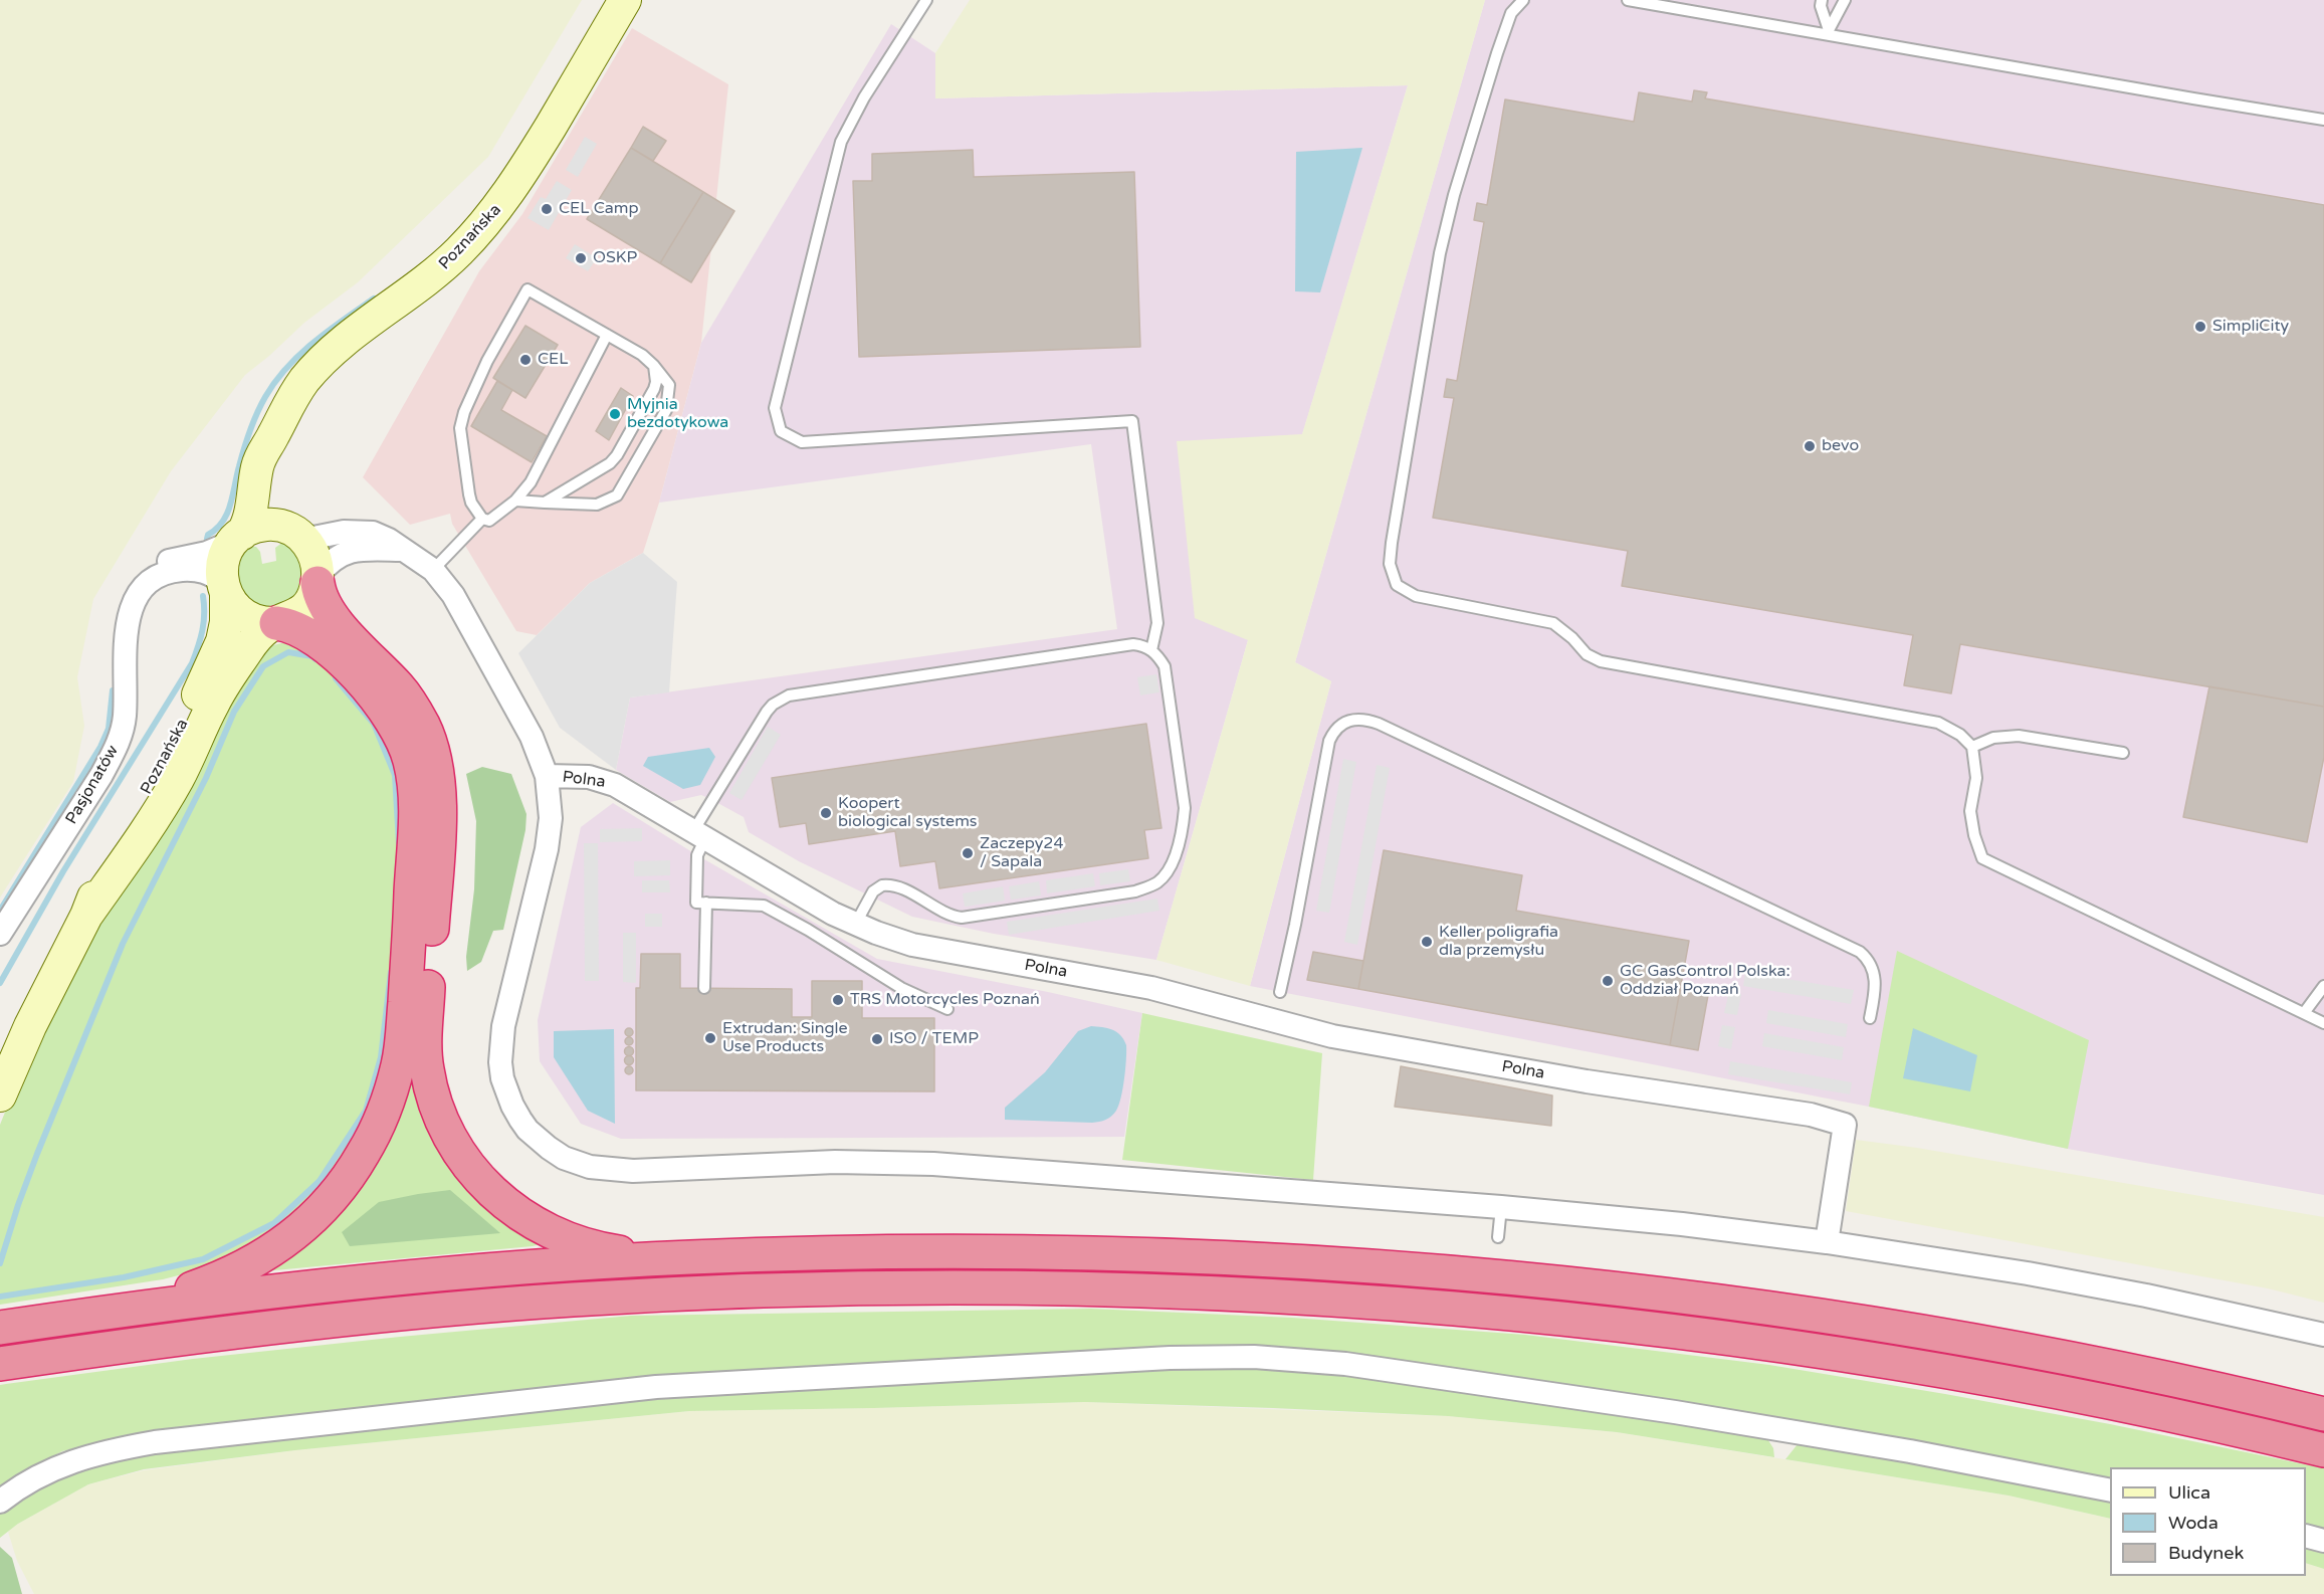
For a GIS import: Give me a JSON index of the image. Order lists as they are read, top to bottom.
{
  "streets": {
    "street": ["Poznańska", "Polna", "Pasjonatów"]
  },
  "crossings": [
    ["Poznańska", "Polna"],
    ["Poznańska", "Pasjonatów"],
    ["Polna", "Pasjonatów"]
  ],
  "places": [
    "CEL Camp",
    "OSKP",
    "SimpliCity",
    "CEL",
    "Myjnia bezdotykowa",
    "bevo",
    "Koopert biological systems",
    "Zaczepy24 / Sapala",
    "Keller poligrafia dla przemysłu",
    "GC GasControl Polska: Oddział Poznań",
    "TRS Motorcycles Poznań",
    "Extrudan: Single Use Products",
    "ISO / TEMP"
  ],
  "legend": ["Ulica", "Woda", "Budynek"]
}
